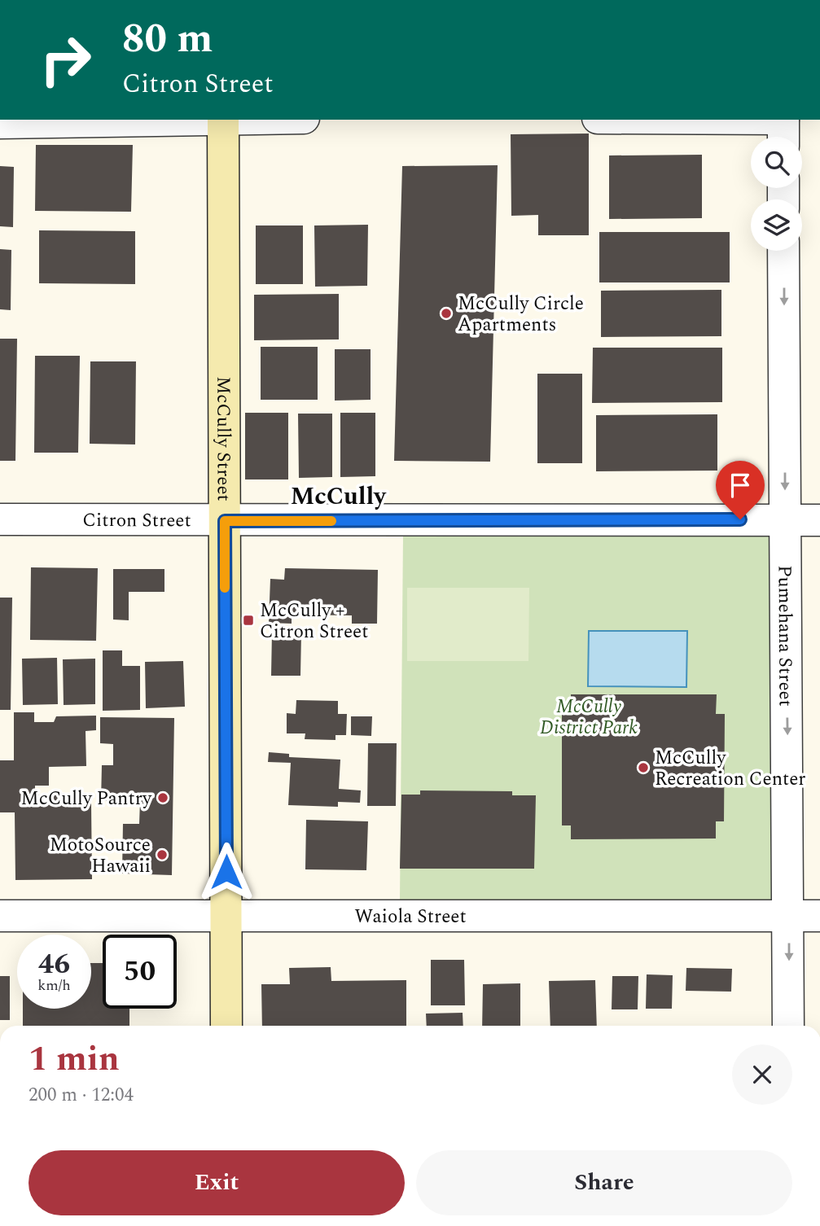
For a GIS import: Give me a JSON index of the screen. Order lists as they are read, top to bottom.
{
  "streets": {
    "main road": ["McCully Street"],
    "street": ["Citron Street", "Pumehana Street", "Waiola Street"]
  },
  "crossings": [
    ["McCully Street", "Citron Street"],
    ["McCully Street", "Waiola Street"],
    ["Citron Street", "Pumehana Street"],
    ["Pumehana Street", "Waiola Street"]
  ],
  "one_way": ["Pumehana Street"],
  "districts": ["McCully"],
  "parks": ["McCully District Park"],
  "places": {
    "other": [
      "McCully Circle Apartments",
      "McCully Recreation Center",
      "McCully Pantry",
      "MotoSource Hawaii"
    ],
    "transit": ["McCully + Citron Street"]
  },
  "page": {
    "turn": ["80 m", "Citron Street"],
    "speed": "46 km/h",
    "limit": "50",
    "heading": ["1 min", "200 m · 12:04"],
    "buttons": ["Exit", "Share"]
  }
}
